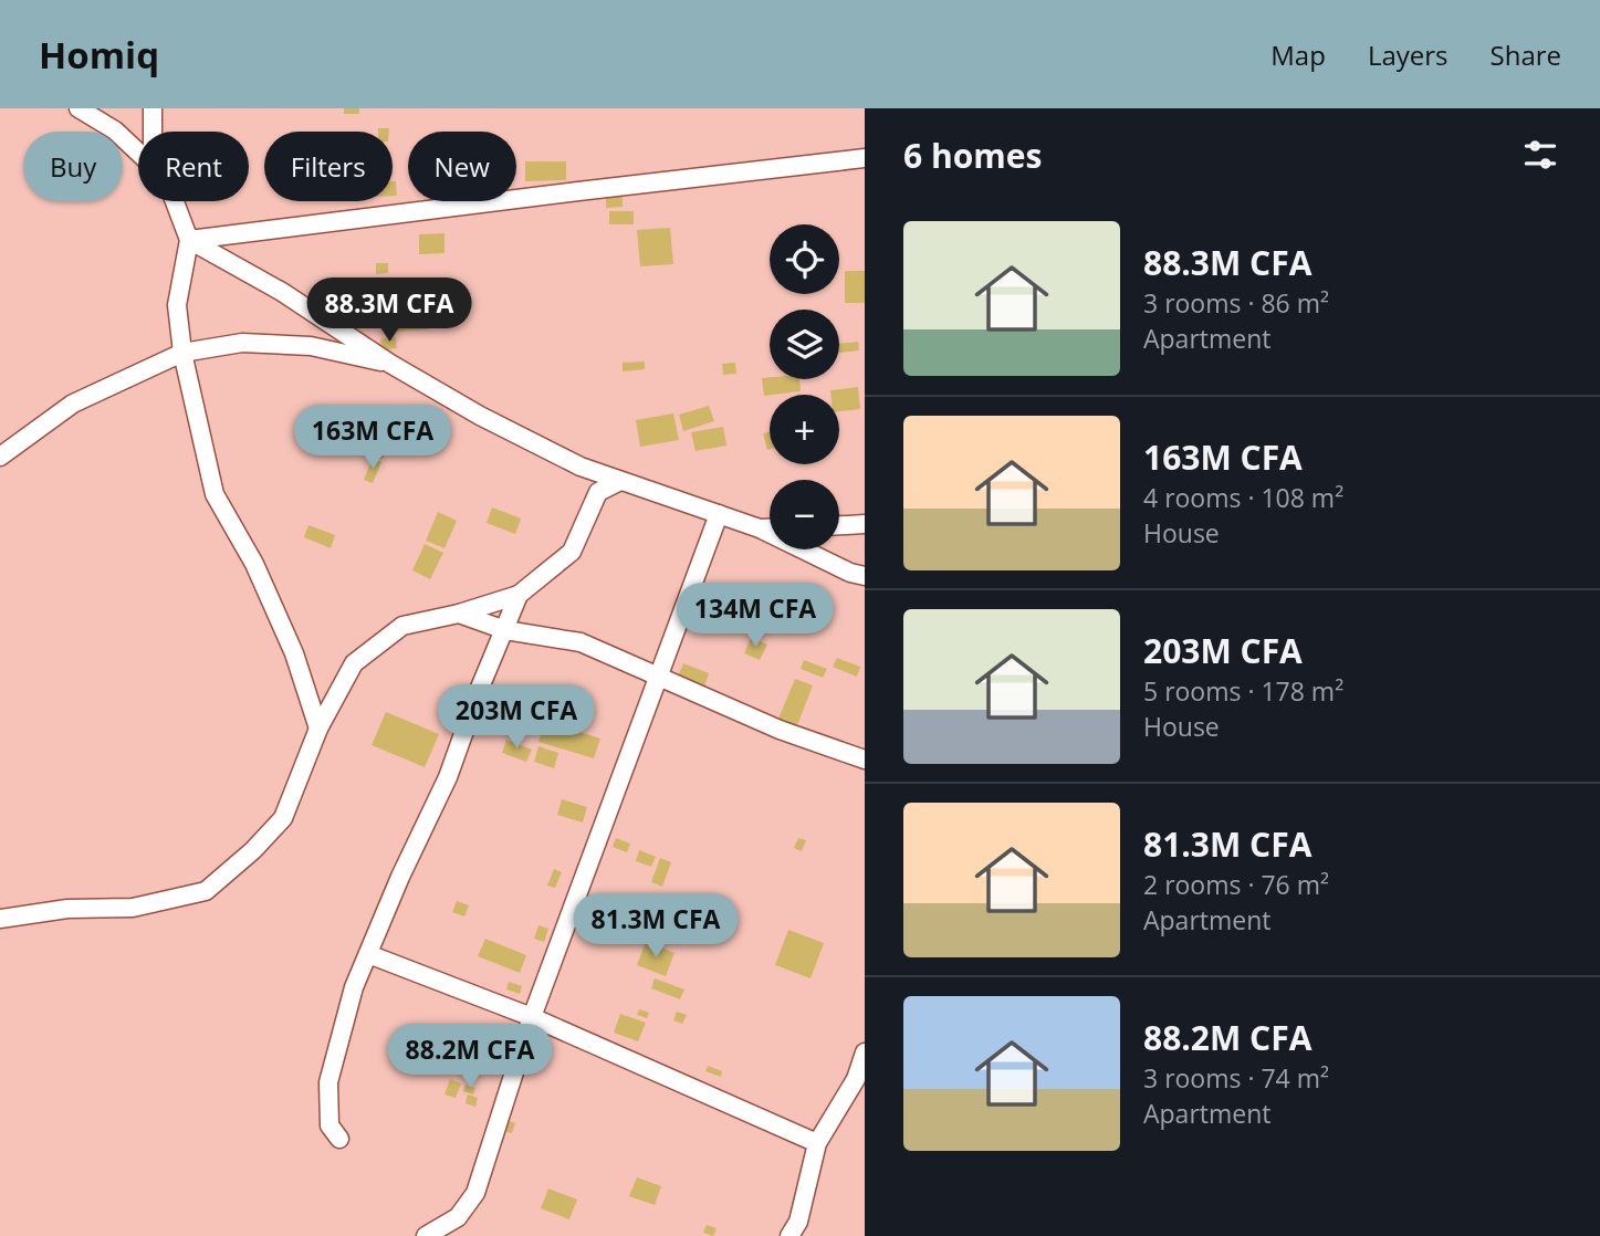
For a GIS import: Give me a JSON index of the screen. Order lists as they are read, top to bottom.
{
  "page": {
    "header": "Homiq",
    "nav": ["Map", "Layers", "Share"],
    "heading": "6 homes",
    "chip": [
      "Buy",
      "Rent",
      "Filters",
      "New"
    ],
    "list": [
      {
        "name": "88.3M CFA",
        "note": "3 rooms · 86 m² · Apartment"
      },
      {
        "name": "163M CFA",
        "note": "4 rooms · 108 m² · House"
      },
      {
        "name": "203M CFA",
        "note": "5 rooms · 178 m² · House"
      },
      {
        "name": "81.3M CFA",
        "note": "2 rooms · 76 m² · Apartment"
      },
      {
        "name": "88.2M CFA",
        "note": "3 rooms · 74 m² · Apartment"
      }
    ],
    "map_buttons": ["+", "−"],
    "price": [
      "88.3M CFA",
      "163M CFA",
      "134M CFA",
      "203M CFA",
      "81.3M CFA",
      "88.2M CFA"
    ]
  }
}
